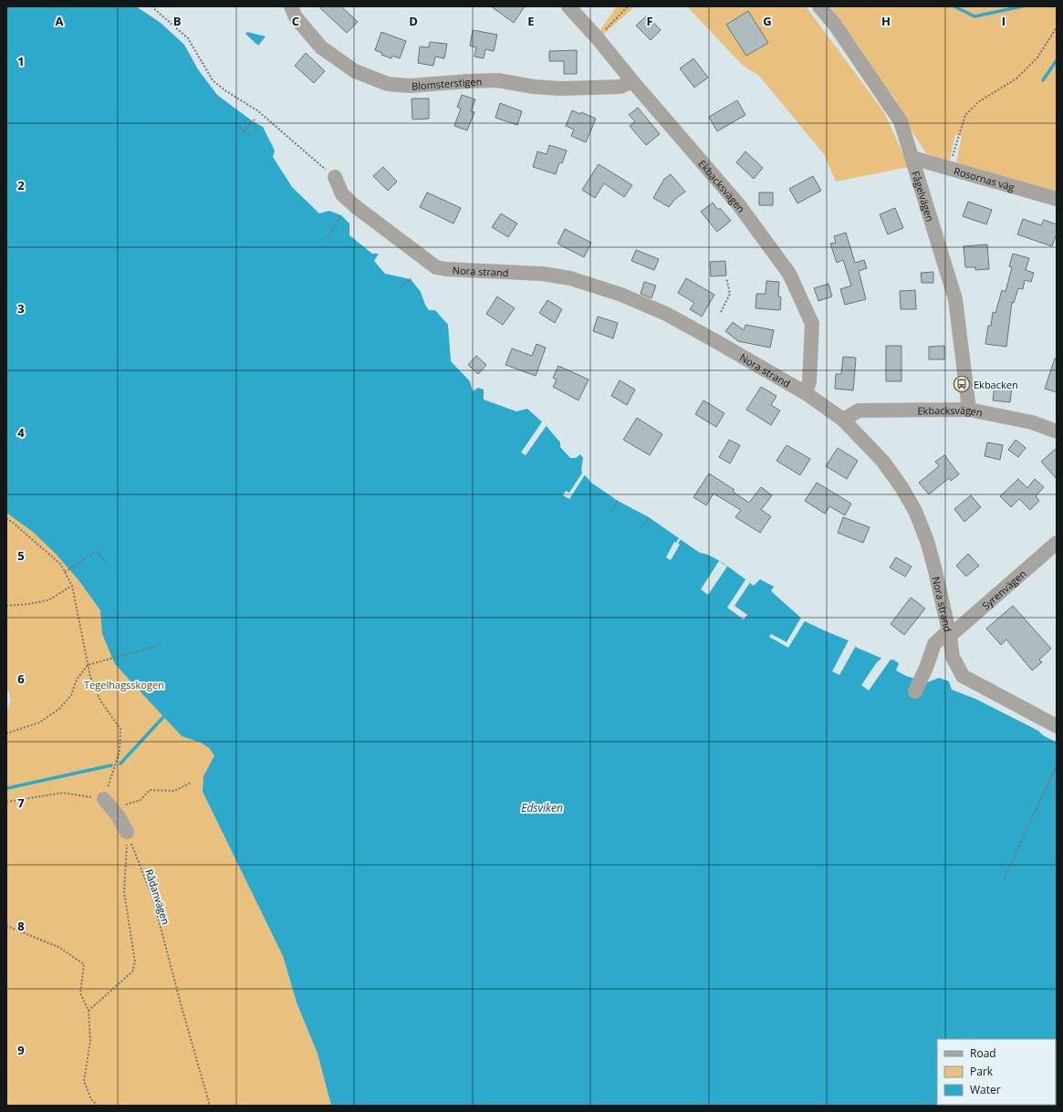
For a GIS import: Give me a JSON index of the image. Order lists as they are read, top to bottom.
{
  "streets": {
    "street": [
      "Blomsterstigen",
      "Rosornas väg",
      "Ekbacksvägen",
      "Fågelvägen",
      "Nora strand",
      "Syrenvägen"
    ],
    "path": ["Rådanvägen"]
  },
  "crossings": [
    ["Blomsterstigen", "Ekbacksvägen"],
    ["Rosornas väg", "Fågelvägen"],
    ["Ekbacksvägen", "Fågelvägen"],
    ["Ekbacksvägen", "Nora strand"],
    ["Nora strand", "Syrenvägen"]
  ],
  "water": ["Edsviken"],
  "parks": ["Tegelhagsskogen"],
  "places": {
    "bus stop": ["Ekbacken"]
  },
  "legend": ["Road", "Park", "Water"],
  "grid": {
    "columns": [
      "A",
      "B",
      "C",
      "D",
      "E",
      "F",
      "G",
      "H",
      "I"
    ],
    "rows": [
      "1",
      "2",
      "3",
      "4",
      "5",
      "6",
      "7",
      "8",
      "9"
    ]
  }
}
